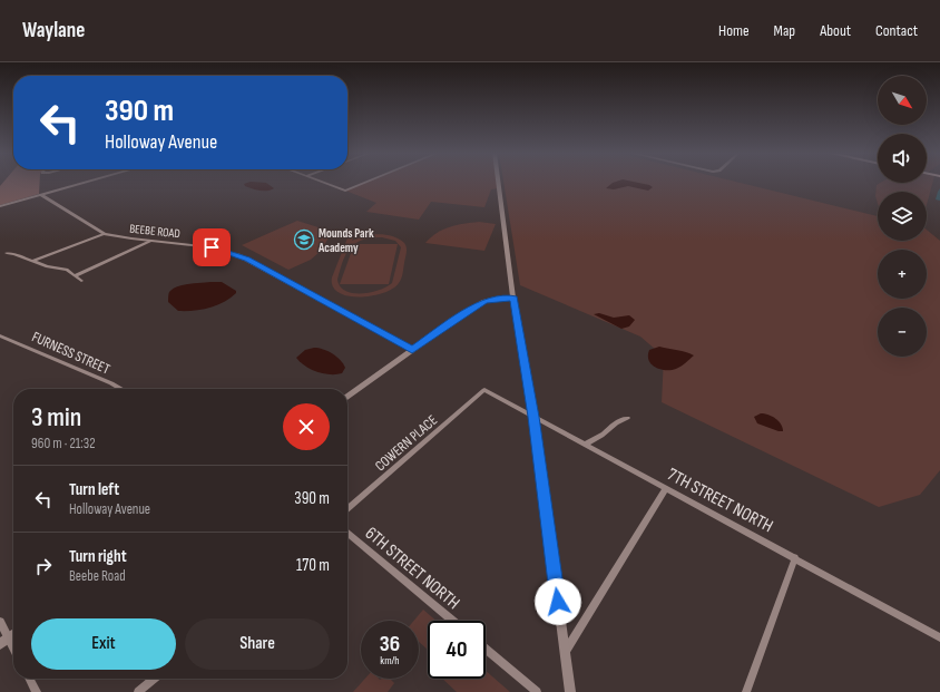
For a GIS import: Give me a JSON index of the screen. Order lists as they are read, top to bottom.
{
  "streets": {
    "street": [
      "BEEBE ROAD",
      "FURNESS STREET",
      "COWERN PLACE",
      "7TH STREET NORTH",
      "6TH STREET NORTH"
    ]
  },
  "crossings": [
    ["COWERN PLACE", "7TH STREET NORTH"]
  ],
  "places": {
    "school or university": ["Mounds Park Academy"]
  },
  "north": "bottom right",
  "page": {
    "header": "Waylane",
    "nav": [
      "Home",
      "Map",
      "About",
      "Contact"
    ],
    "map_buttons": ["+", "−"],
    "turn": ["390 m", "Holloway Avenue"],
    "heading": ["3 min", "960 m · 21:32"],
    "list": [
      {
        "name": "Turn left",
        "note": "Holloway Avenue",
        "value": "390 m"
      },
      {
        "name": "Turn right",
        "note": "Beebe Road",
        "value": "170 m"
      }
    ],
    "buttons": ["Exit", "Share"],
    "speed": "36 km/h",
    "limit": "40"
  }
}
